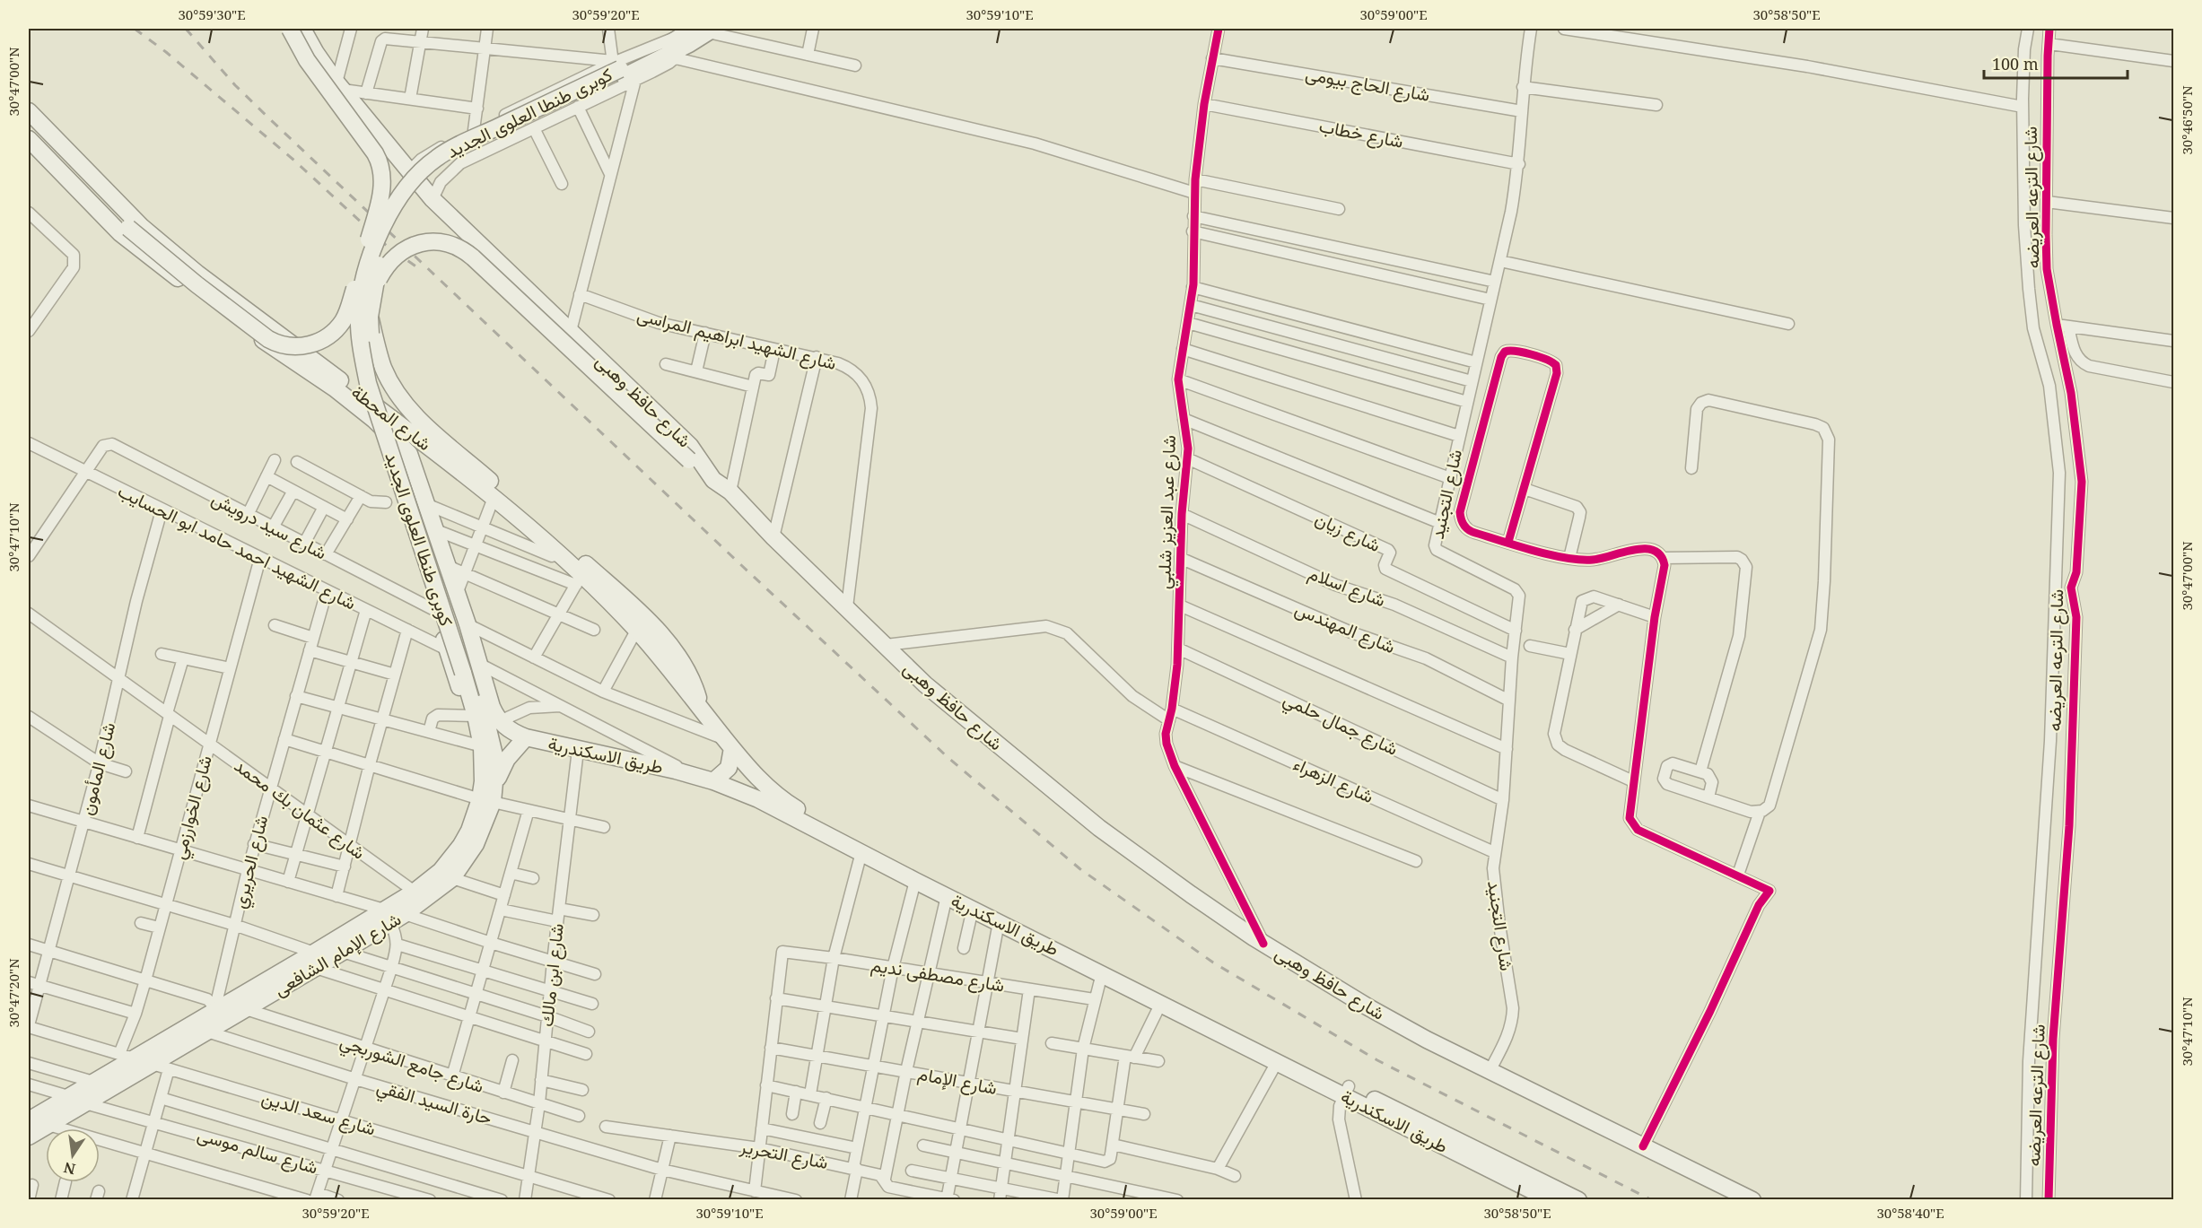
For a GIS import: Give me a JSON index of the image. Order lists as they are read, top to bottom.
{
  "streets": {
    "main road": [
      "كوبرى طنطا العلوى الجديد",
      "شارع حافظ وهبى",
      "شارع المحطة",
      "طريق الاسكندرية",
      "شارع الإمام الشافعى"
    ],
    "street": [
      "شارع الحاج بيومى",
      "شارع خطاب",
      "شارع الترعه العريضه",
      "شارع الشهيد ابراهيم المراسى",
      "شارع التجنيد",
      "شارع عبد العزيز شلبي",
      "شارع سيد درويش",
      "شارع زيان",
      "شارع الشهيد احمد حامد ابو الحسايب",
      "شارع اسلام",
      "شارع المهندس",
      "شارع جمال حلمي",
      "شارع المأمون",
      "شارع الزهراء",
      "شارع الخوارزمي",
      "شارع عثمان بك محمد",
      "شارع الحريري",
      "شارع ابن مالك",
      "شارع مصطفى نديم",
      "شارع جامع الشوربجي",
      "شارع الإمام",
      "حارة السيد الفقي",
      "شارع سعد الدين",
      "شارع سالم موسى",
      "شارع التحرير"
    ]
  },
  "crossings": [
    ["شارع الحاج بيومى", "شارع التجنيد"],
    ["شارع الحاج بيومى", "شارع عبد العزيز شلبي"],
    ["كوبرى طنطا العلوى الجديد", "شارع الإمام الشافعى"],
    ["شارع خطاب", "شارع التجنيد"],
    ["شارع خطاب", "شارع عبد العزيز شلبي"],
    ["شارع الشهيد ابراهيم المراسى", "شارع حافظ وهبى"],
    ["شارع حافظ وهبى", "شارع التجنيد"],
    ["شارع حافظ وهبى", "شارع عبد العزيز شلبي"],
    ["شارع المحطة", "طريق الاسكندرية"],
    ["شارع المحطة", "شارع الإمام الشافعى"],
    ["شارع التجنيد", "شارع زيان"],
    ["شارع التجنيد", "شارع اسلام"],
    ["شارع التجنيد", "شارع المهندس"],
    ["شارع التجنيد", "شارع جمال حلمي"],
    ["شارع التجنيد", "شارع الزهراء"],
    ["شارع عبد العزيز شلبي", "شارع زيان"],
    ["شارع عبد العزيز شلبي", "شارع اسلام"],
    ["شارع عبد العزيز شلبي", "شارع المهندس"],
    ["شارع عبد العزيز شلبي", "شارع جمال حلمي"],
    ["شارع عبد العزيز شلبي", "شارع الزهراء"],
    ["شارع سيد درويش", "شارع الشهيد احمد حامد ابو الحسايب"],
    ["شارع سيد درويش", "شارع الإمام الشافعى"],
    ["شارع الشهيد احمد حامد ابو الحسايب", "شارع المأمون"],
    ["شارع الشهيد احمد حامد ابو الحسايب", "شارع الخوارزمي"],
    ["شارع الشهيد احمد حامد ابو الحسايب", "شارع الحريري"],
    ["شارع الشهيد احمد حامد ابو الحسايب", "شارع الإمام الشافعى"],
    ["طريق الاسكندرية", "شارع ابن مالك"],
    ["شارع المأمون", "شارع عثمان بك محمد"],
    ["شارع المأمون", "شارع سعد الدين"],
    ["شارع الخوارزمي", "شارع عثمان بك محمد"],
    ["شارع الخوارزمي", "شارع الإمام الشافعى"],
    ["شارع الخوارزمي", "شارع سعد الدين"],
    ["شارع عثمان بك محمد", "شارع الحريري"],
    ["شارع عثمان بك محمد", "شارع الإمام الشافعى"],
    ["شارع الحريري", "شارع الإمام الشافعى"],
    ["شارع الإمام الشافعى", "شارع جامع الشوربجي"],
    ["شارع الإمام الشافعى", "حارة السيد الفقي"],
    ["شارع الإمام الشافعى", "شارع سعد الدين"],
    ["شارع الإمام الشافعى", "شارع سالم موسى"],
    ["شارع ابن مالك", "شارع جامع الشوربجي"],
    ["شارع ابن مالك", "حارة السيد الفقي"],
    ["شارع ابن مالك", "شارع سعد الدين"]
  ],
  "scale_bar": "100 m",
  "north": "bottom",
  "coordinates": [
    "30°59'30\"E",
    "30°59'20\"E",
    "30°59'10\"E",
    "30°59'00\"E",
    "30°58'50\"E",
    "30°47'00\"N",
    "30°46'50\"N",
    "30°47'10\"N",
    "30°47'20\"N",
    "30°58'40\"E"
  ]
}
